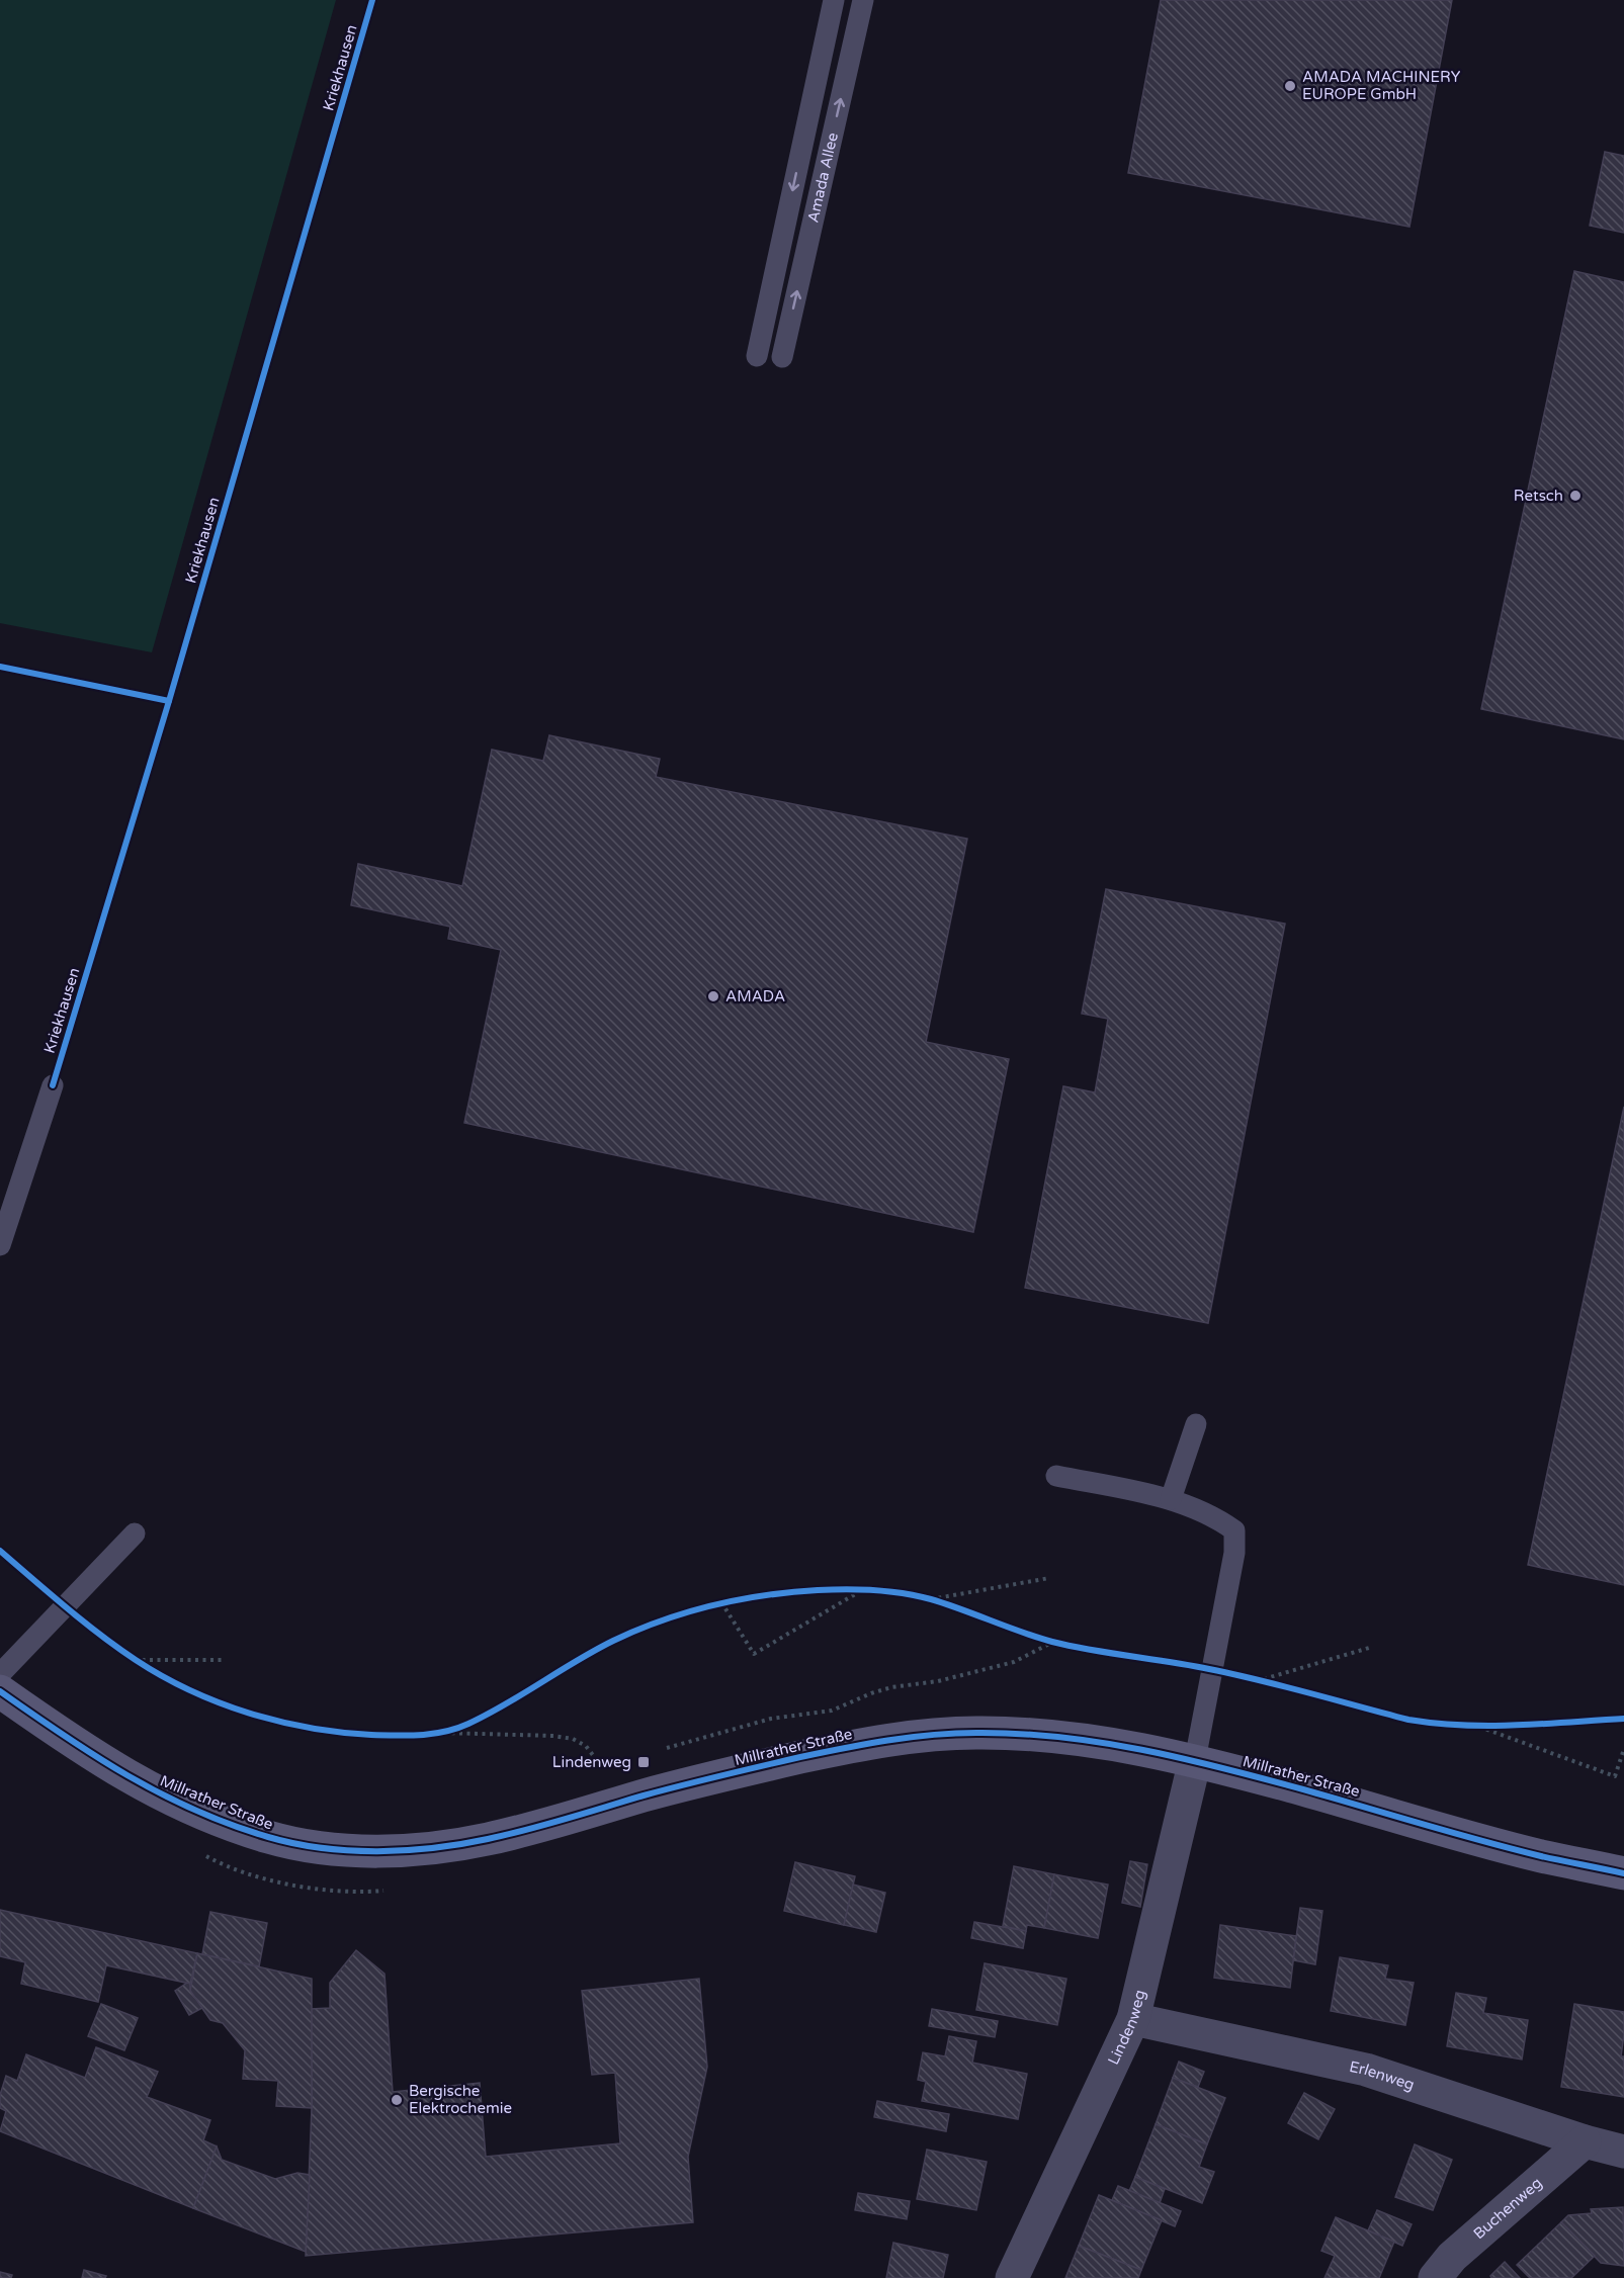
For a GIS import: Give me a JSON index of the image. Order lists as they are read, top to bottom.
{
  "streets": {
    "main road": ["Millrather Straße"],
    "street": ["Lindenweg", "Erlenweg", "Buchenweg"],
    "lane": ["Amada Allee"],
    "cycle path": ["Kriekhausen"]
  },
  "crossings": [
    ["Millrather Straße", "Lindenweg"],
    ["Lindenweg", "Erlenweg"],
    ["Erlenweg", "Buchenweg"]
  ],
  "places": {
    "other": [
      "AMADA MACHINERY EUROPE GmbH",
      "Retsch",
      "AMADA",
      "Bergische Elektrochemie"
    ],
    "transit": ["Lindenweg"]
  }
}
